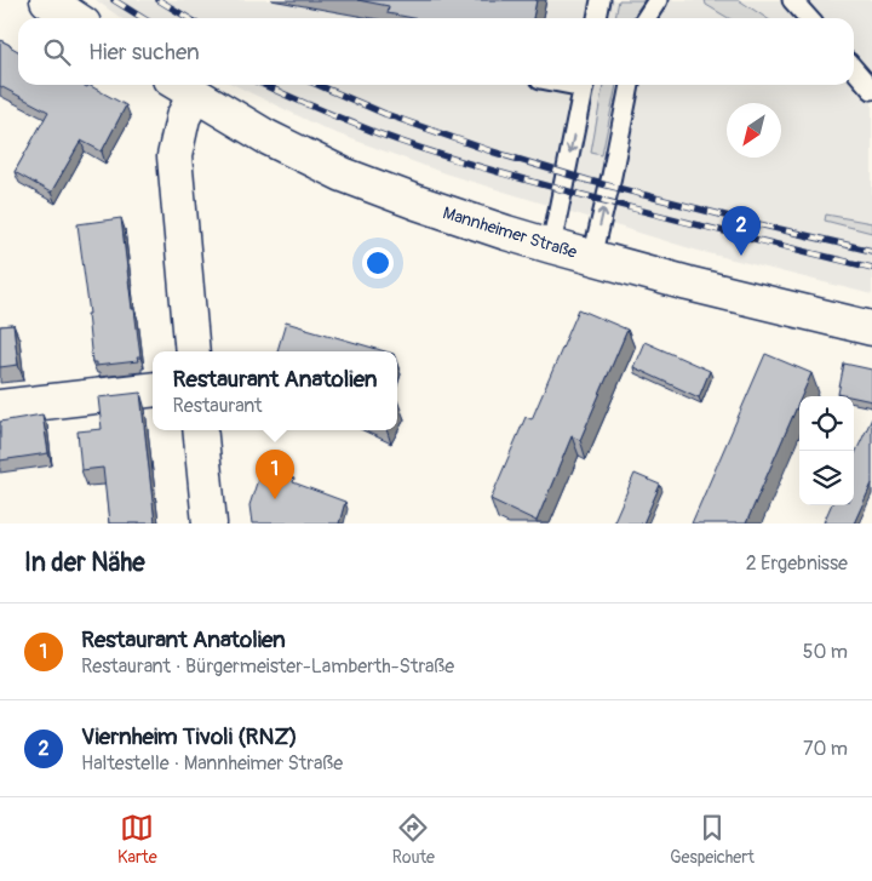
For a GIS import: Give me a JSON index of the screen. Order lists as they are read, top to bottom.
{
  "streets": {
    "main road": ["Mannheimer Straße"]
  },
  "north": "bottom left",
  "page": {
    "search": "Hier suchen",
    "pins": ["2", "1"],
    "popup": ["Restaurant Anatolien", "Restaurant"],
    "heading": ["In der Nähe", "2 Ergebnisse"],
    "list": [
      {
        "mark": "1",
        "name": "Restaurant Anatolien",
        "note": "Restaurant · Bürgermeister-Lamberth-Straße",
        "value": "50 m"
      },
      {
        "mark": "2",
        "name": "Viernheim Tivoli (RNZ)",
        "note": "Haltestelle · Mannheimer Straße",
        "value": "70 m"
      }
    ],
    "nav": ["Karte", "Route", "Gespeichert"]
  }
}
